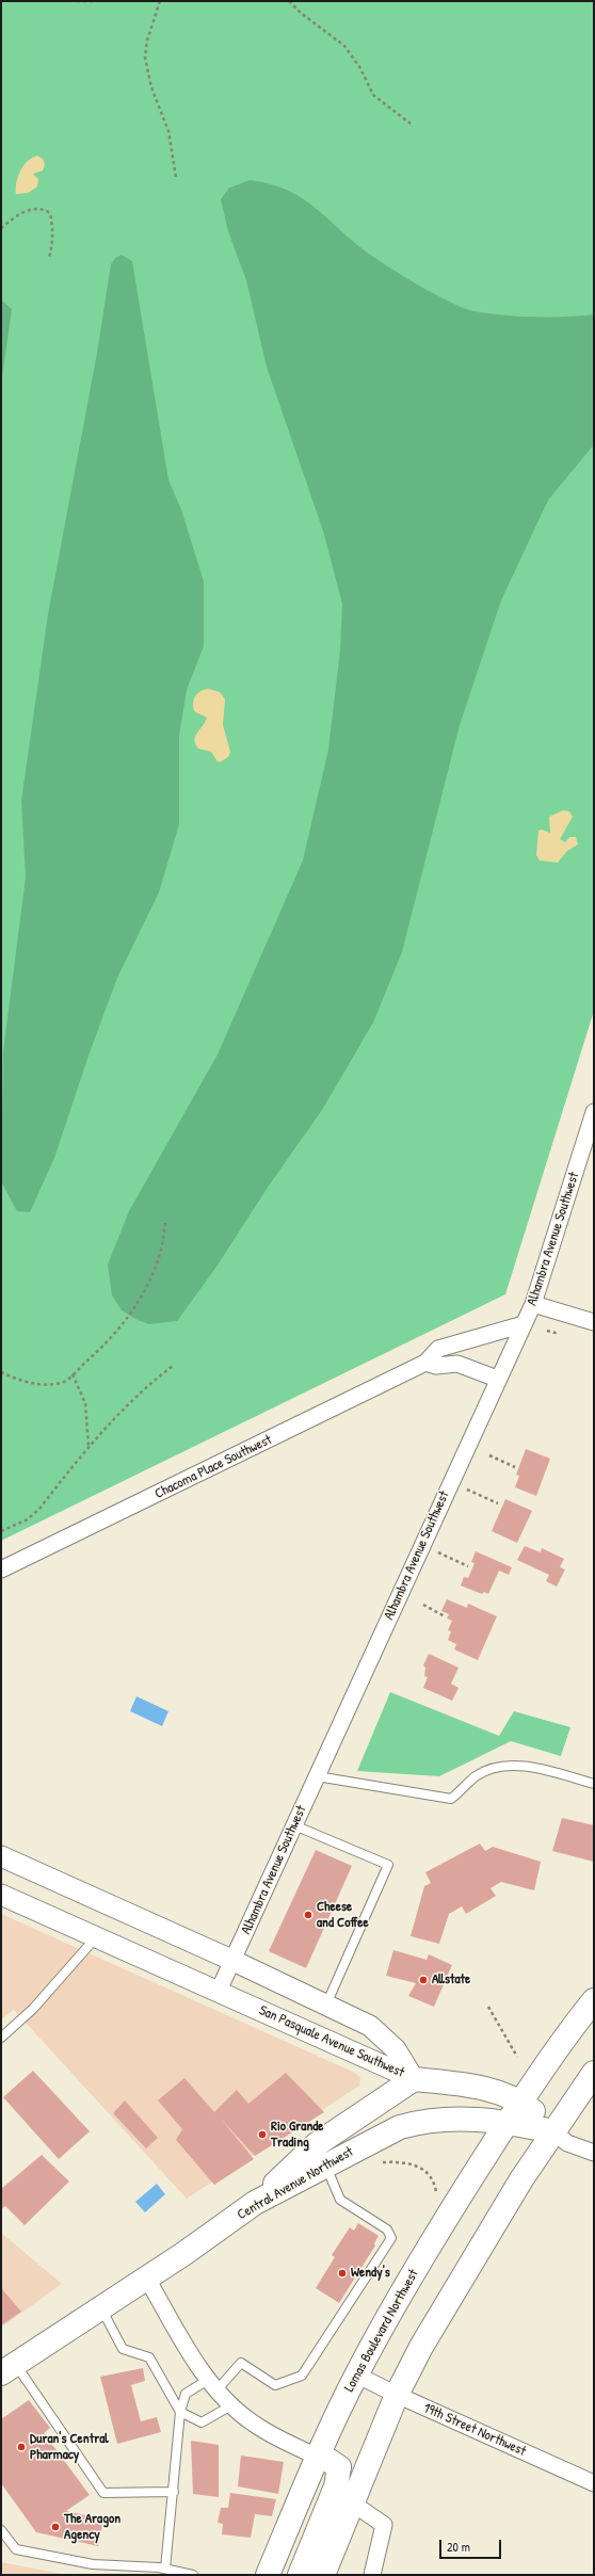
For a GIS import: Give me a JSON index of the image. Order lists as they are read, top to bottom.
{
  "streets": {
    "main road": ["Central Avenue Northwest", "Lomas Boulevard Northwest"],
    "street": [
      "Alhambra Avenue Southwest",
      "Chacoma Place Southwest",
      "San Pasquale Avenue Southwest",
      "19th Street Northwest"
    ]
  },
  "crossings": [
    ["Alhambra Avenue Southwest", "Chacoma Place Southwest"],
    ["Alhambra Avenue Southwest", "San Pasquale Avenue Southwest"],
    ["Central Avenue Northwest", "Lomas Boulevard Northwest"],
    ["Lomas Boulevard Northwest", "19th Street Northwest"]
  ],
  "places": [
    "Cheese and Coffee",
    "Allstate",
    "Rio Grande Trading",
    "Wendy's",
    "Duran's Central Pharmacy",
    "The Aragon Agency"
  ],
  "scale_bar": "20 m"
}
